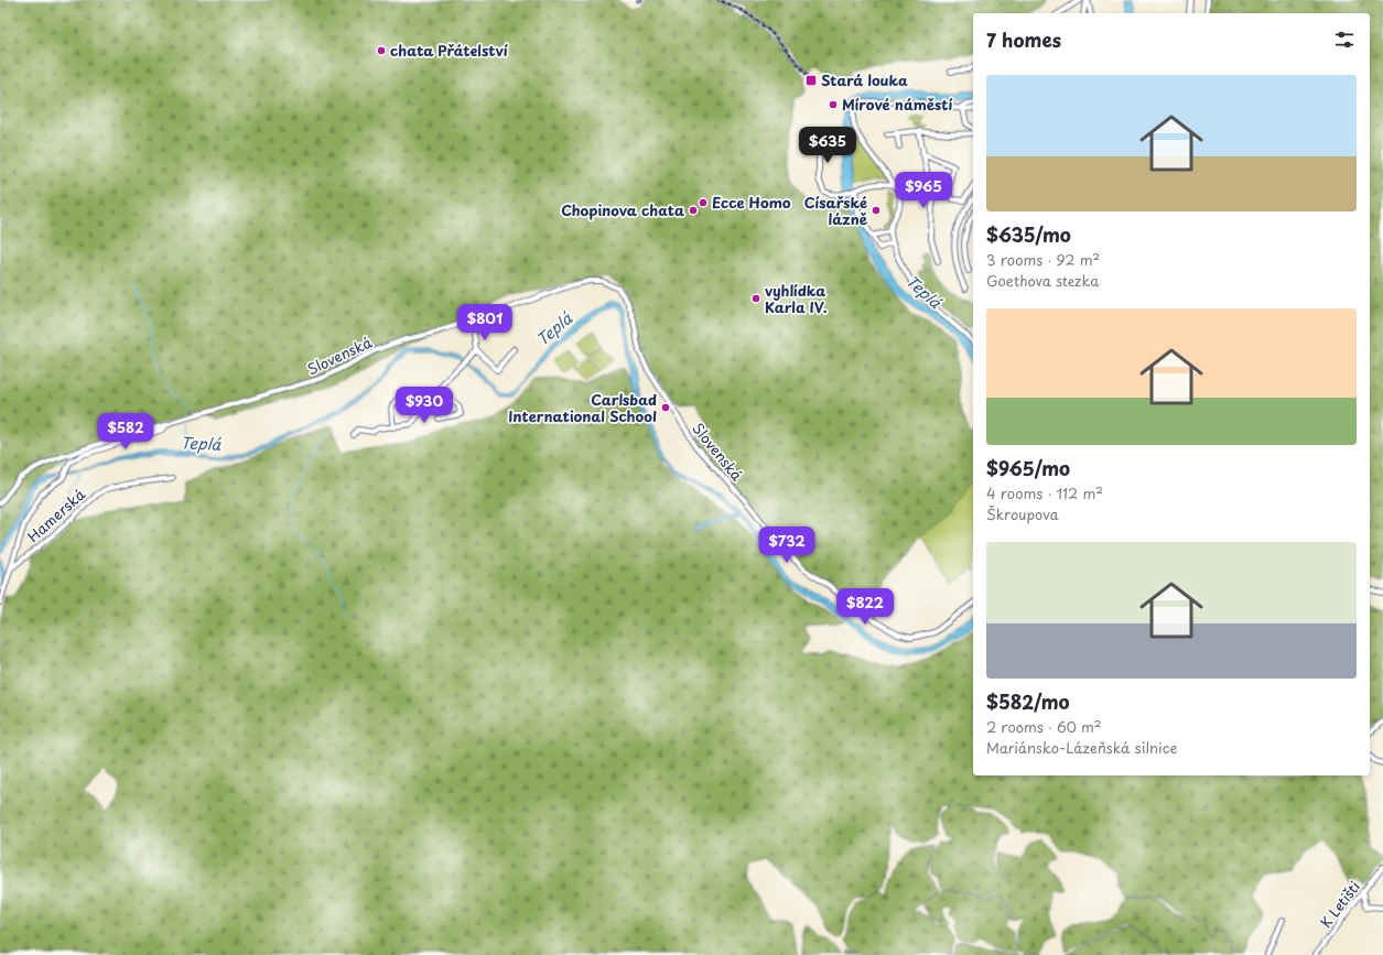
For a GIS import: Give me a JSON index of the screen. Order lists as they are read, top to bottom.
{
  "streets": {
    "street": ["Slovenská", "Hamerská", "K Letišti"]
  },
  "crossings": [
    ["Slovenská", "Hamerská"]
  ],
  "water": ["Teplá"],
  "places": {
    "other": [
      "chata Přátelství",
      "Mírové náměstí",
      "Ecce Homo",
      "Chopinova chata",
      "Císařské lázně",
      "vyhlídka Karla IV.",
      "Carlsbad International School"
    ],
    "transit": ["Stará louka"]
  },
  "page": {
    "heading": "7 homes",
    "list": [
      {
        "name": "$635/mo",
        "note": "3 rooms · 92 m² · Goethova stezka"
      },
      {
        "name": "$965/mo",
        "note": "4 rooms · 112 m² · Škroupova"
      },
      {
        "name": "$582/mo",
        "note": "2 rooms · 60 m² · Mariánsko-Lázeňská silnice"
      }
    ],
    "price": [
      "$635",
      "$965",
      "$801",
      "$930",
      "$582",
      "$732",
      "$822"
    ]
  }
}
